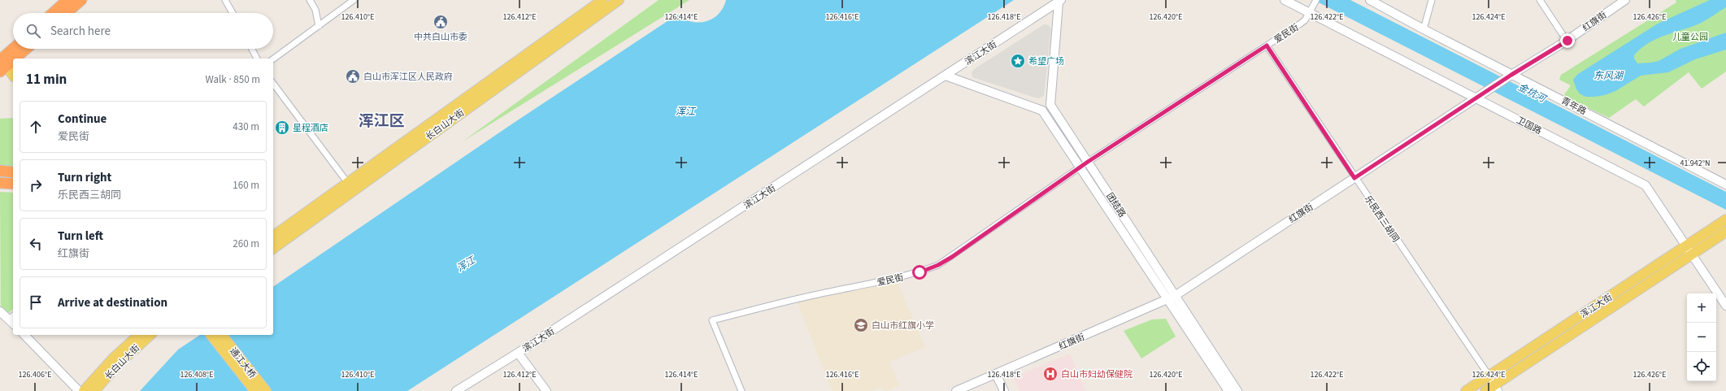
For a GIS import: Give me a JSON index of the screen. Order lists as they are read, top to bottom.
{
  "streets": {
    "main road": ["长白山大街", "浑江大街", "通江大桥"],
    "street": [
      "红旗街",
      "爱民街",
      "滨江大街",
      "青年路",
      "卫国路",
      "团结路",
      "乐民西三胡同"
    ]
  },
  "crossings": [
    ["红旗街", "青年路"],
    ["红旗街", "卫国路"],
    ["红旗街", "团结路"],
    ["红旗街", "乐民西三胡同"],
    ["爱民街", "卫国路"],
    ["爱民街", "团结路"],
    ["爱民街", "乐民西三胡同"],
    ["卫国路", "浑江大街"],
    ["乐民西三胡同", "浑江大街"]
  ],
  "districts": ["浑江区"],
  "water": ["东风湖", "金坑河", "浑江"],
  "parks": ["儿童公园"],
  "places": {
    "public building": ["中共白山市委", "白山市浑江区人民政府"],
    "place": ["希望广场"],
    "building": ["星程酒店"],
    "school or university": ["白山市红旗小学"],
    "hospital": ["白山市妇幼保健院"]
  },
  "page": {
    "search": "Search here",
    "heading": ["11 min", "Walk · 850 m"],
    "list": [
      ["Continue", "爱民街", "430 m"],
      ["Turn right", "乐民西三胡同", "160 m"],
      ["Turn left", "红旗街", "260 m"],
      "Arrive at destination"
    ],
    "map_buttons": ["+", "−"]
  },
  "coordinates": [
    "126.410°E",
    "126.412°E",
    "126.414°E",
    "126.416°E",
    "126.418°E",
    "126.420°E",
    "126.422°E",
    "126.424°E",
    "126.426°E",
    "41.942°N",
    "126.406°E",
    "126.408°E"
  ]
}
